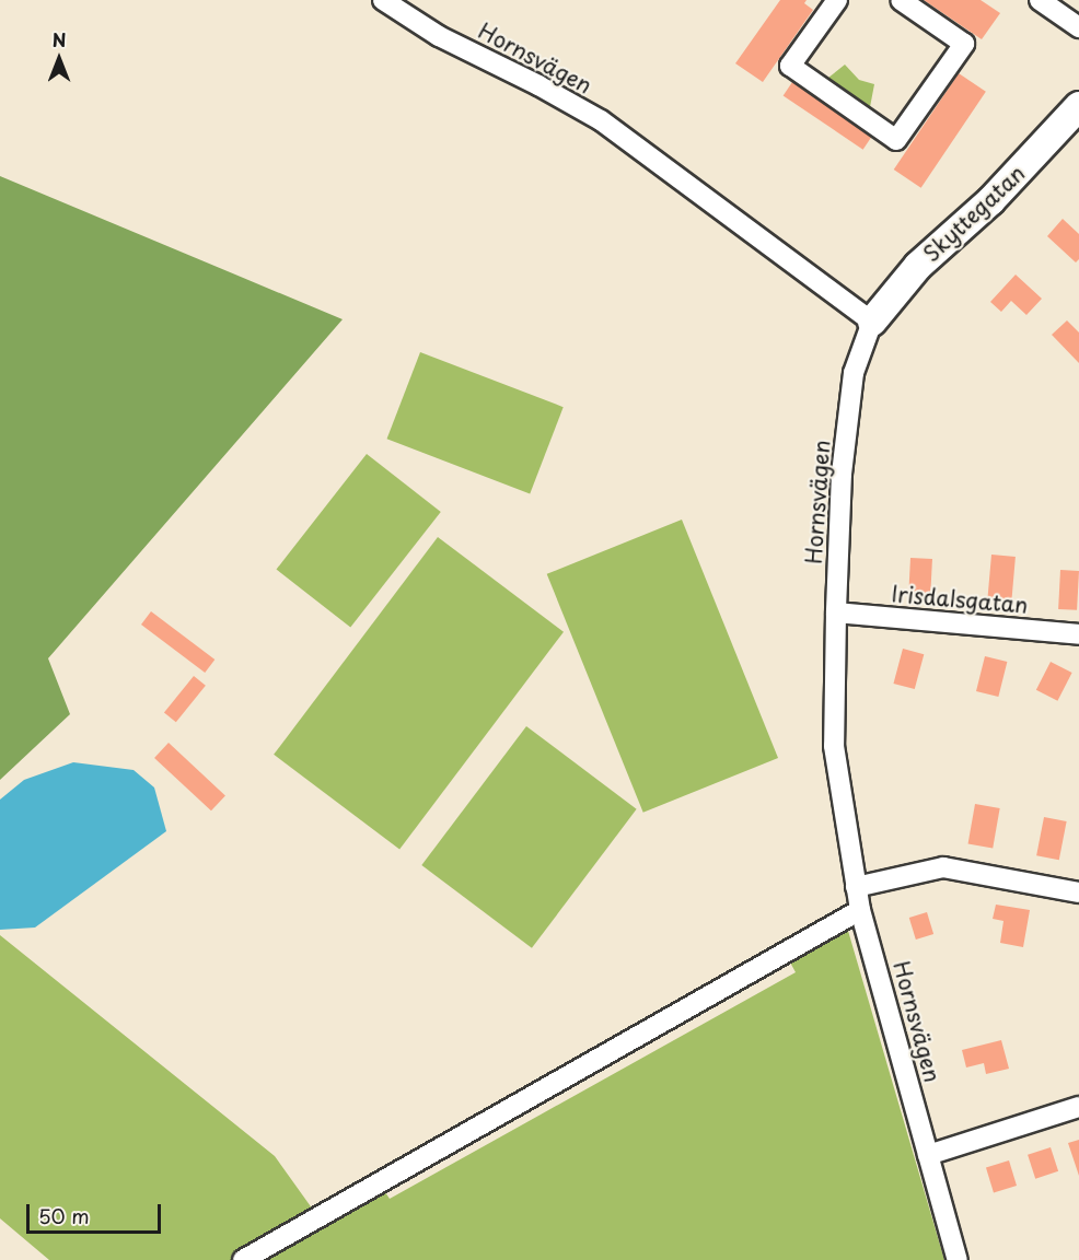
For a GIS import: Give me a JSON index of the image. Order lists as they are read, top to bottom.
{
  "streets": {
    "street": ["Hornsvägen", "Skyttegatan", "Irisdalsgatan"]
  },
  "crossings": [
    ["Hornsvägen", "Skyttegatan"],
    ["Hornsvägen", "Irisdalsgatan"]
  ],
  "scale_bar": "50 m",
  "north": "top"
}
